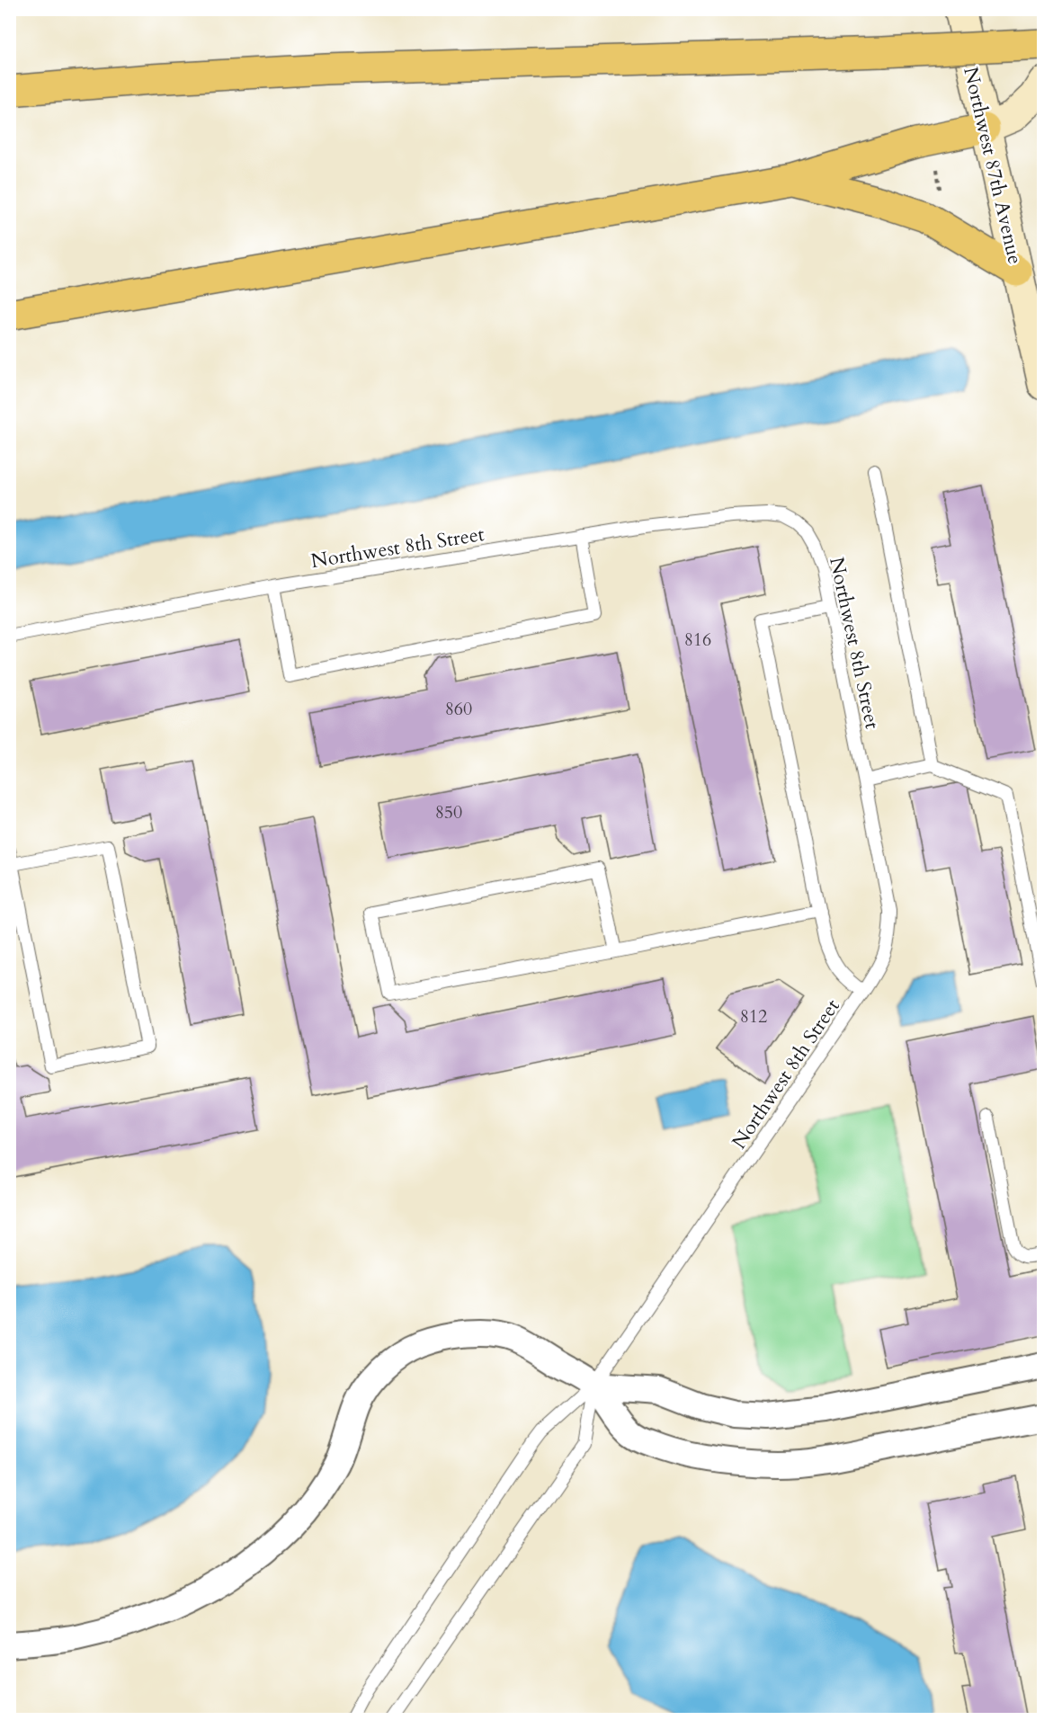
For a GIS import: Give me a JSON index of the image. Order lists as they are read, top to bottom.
{
  "streets": {
    "main road": ["Northwest 87th Avenue"],
    "lane": ["Northwest 8th Street"]
  },
  "house_numbers": [
    "816",
    "860",
    "850",
    "812"
  ]
}
